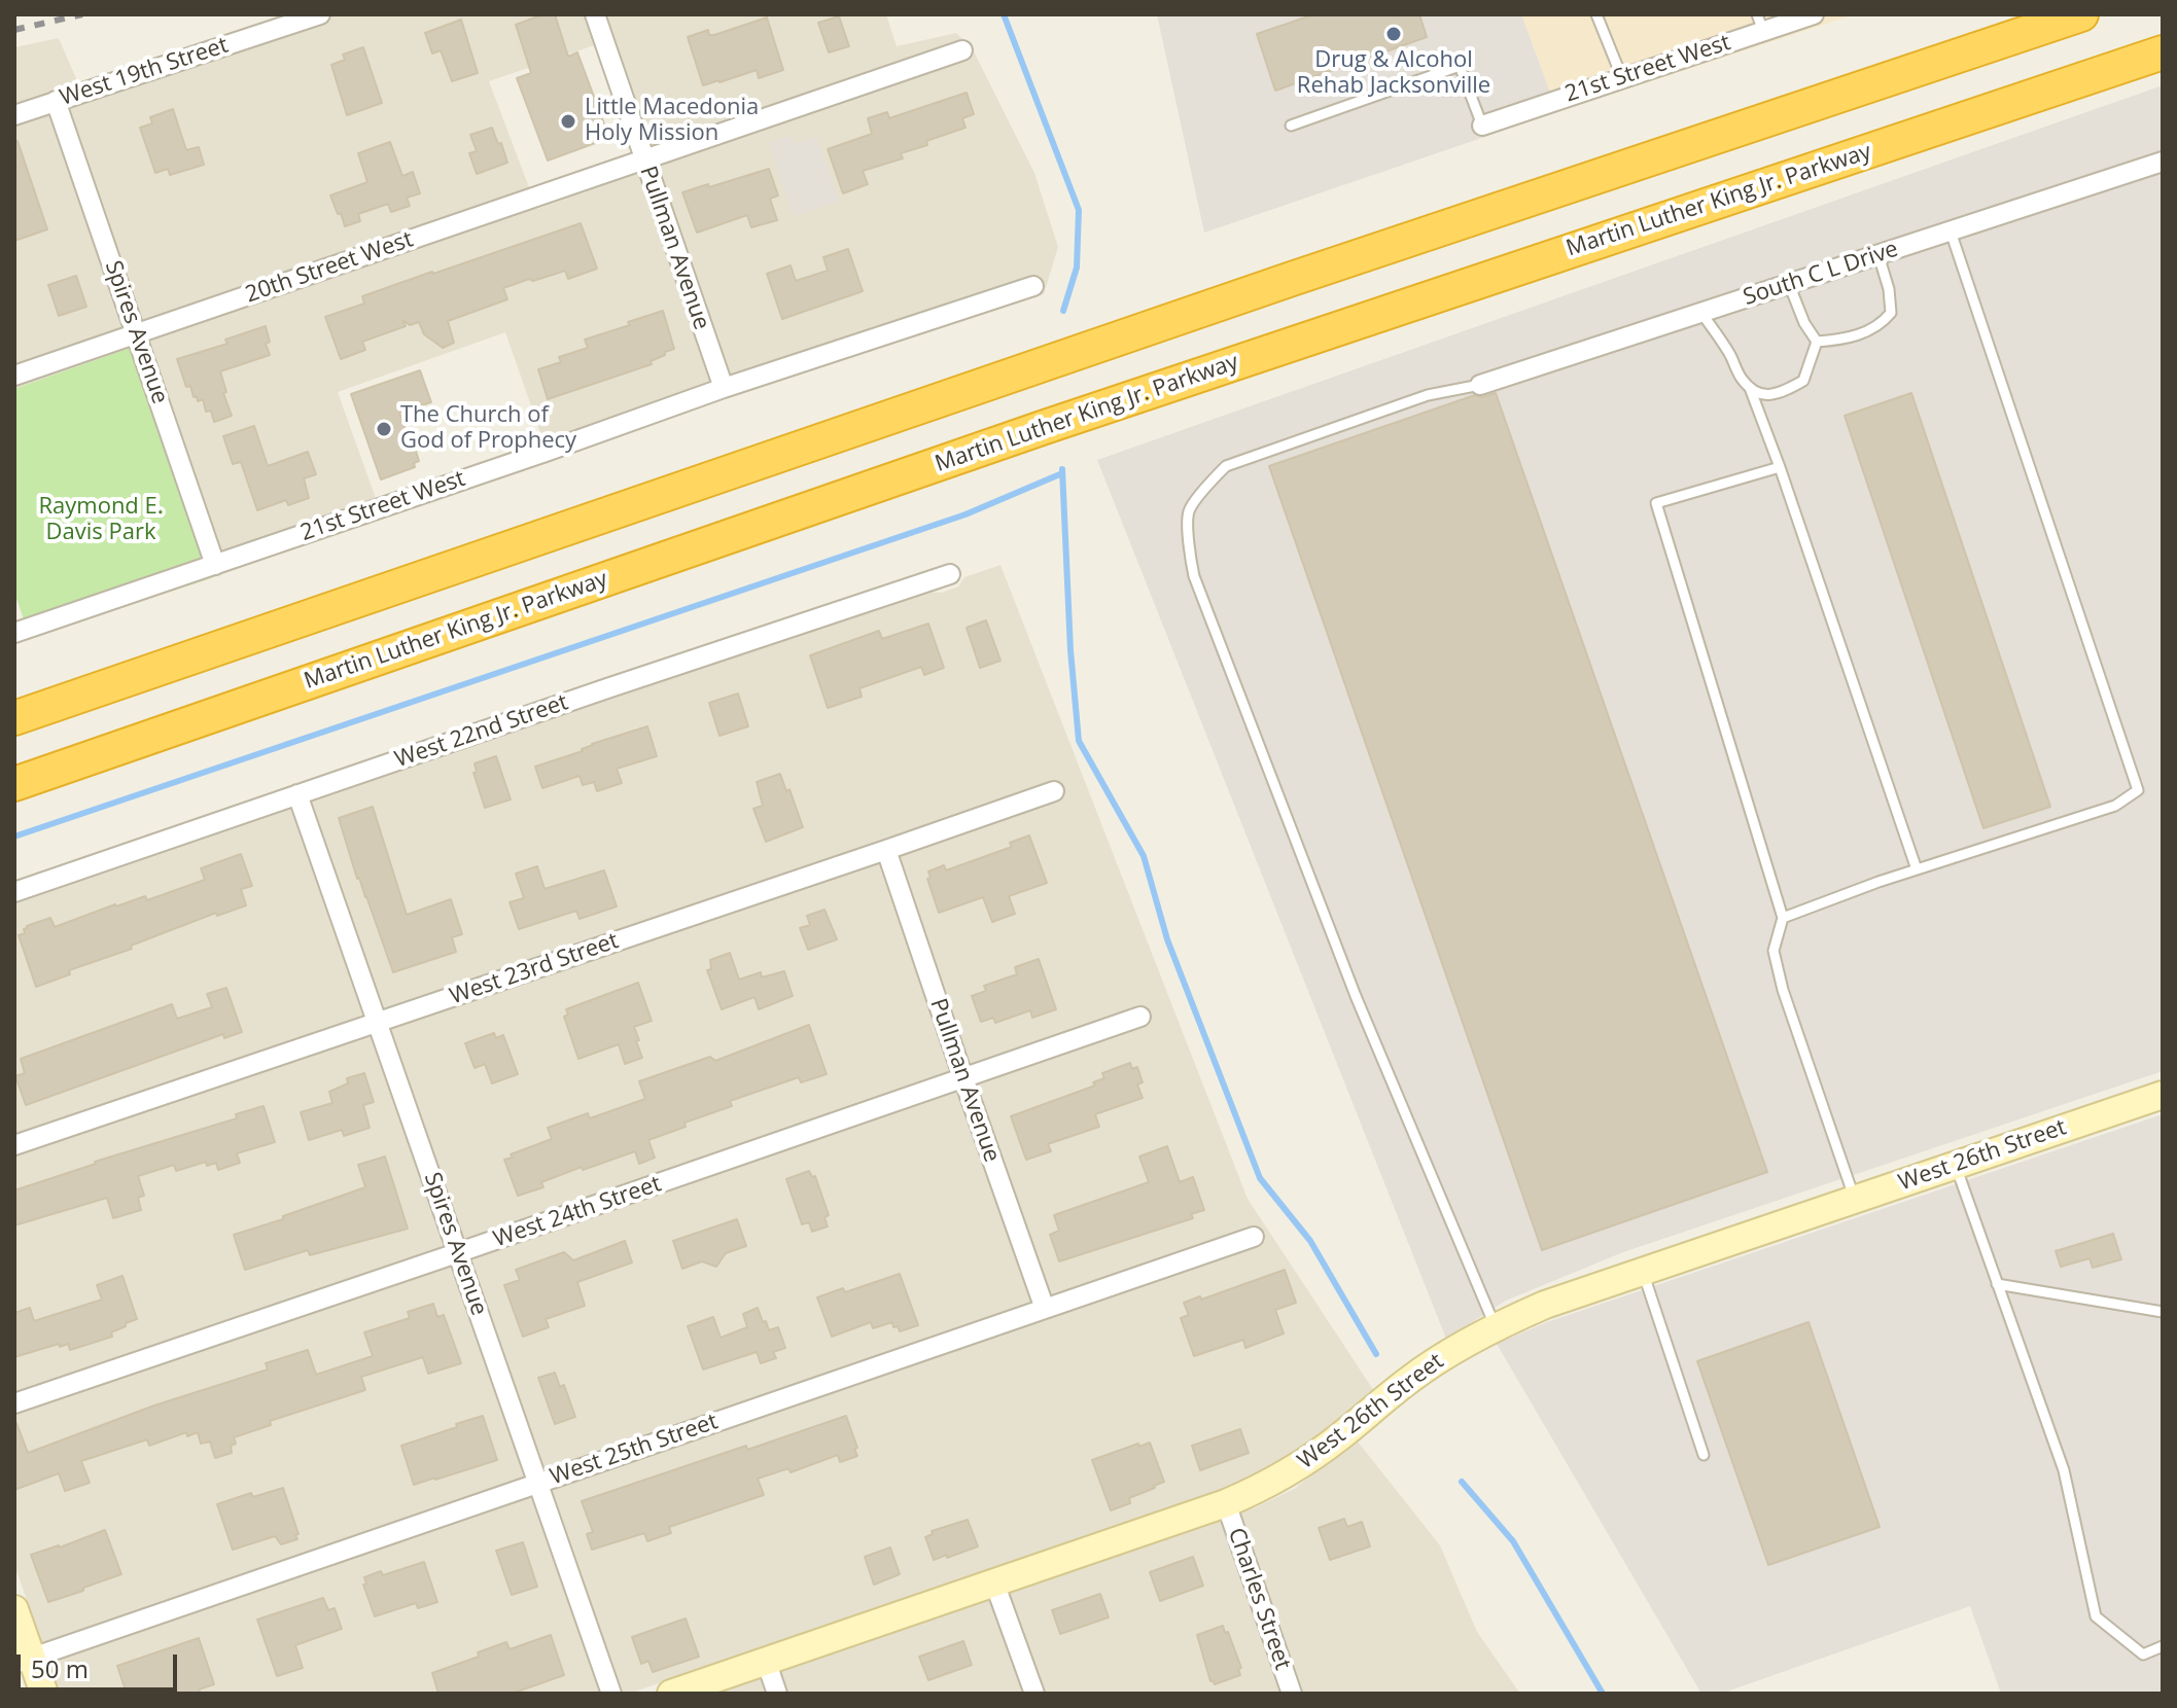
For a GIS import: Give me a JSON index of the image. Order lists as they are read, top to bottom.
{
  "streets": {
    "highway": ["Martin Luther King Jr. Parkway"],
    "main road": ["West 26th Street"],
    "street": [
      "21st Street West",
      "West 19th Street",
      "Pullman Avenue",
      "20th Street West",
      "South C L Drive",
      "Spires Avenue",
      "West 22nd Street",
      "West 23rd Street",
      "West 24th Street",
      "West 25th Street",
      "Charles Street"
    ]
  },
  "crossings": [
    ["21st Street West", "Pullman Avenue"],
    ["21st Street West", "Spires Avenue"],
    ["West 19th Street", "Spires Avenue"],
    ["Pullman Avenue", "20th Street West"],
    ["Pullman Avenue", "West 23rd Street"],
    ["Pullman Avenue", "West 24th Street"],
    ["Pullman Avenue", "West 25th Street"],
    ["20th Street West", "Spires Avenue"],
    ["Spires Avenue", "West 22nd Street"],
    ["Spires Avenue", "West 23rd Street"],
    ["Spires Avenue", "West 24th Street"],
    ["Spires Avenue", "West 25th Street"],
    ["West 26th Street", "Charles Street"]
  ],
  "parks": ["Raymond E. Davis Park"],
  "places": ["Drug & Alcohol Rehab Jacksonville", "Little Macedonia Holy Mission", "The Church of God of Prophecy"],
  "scale_bar": "50 m"
}
